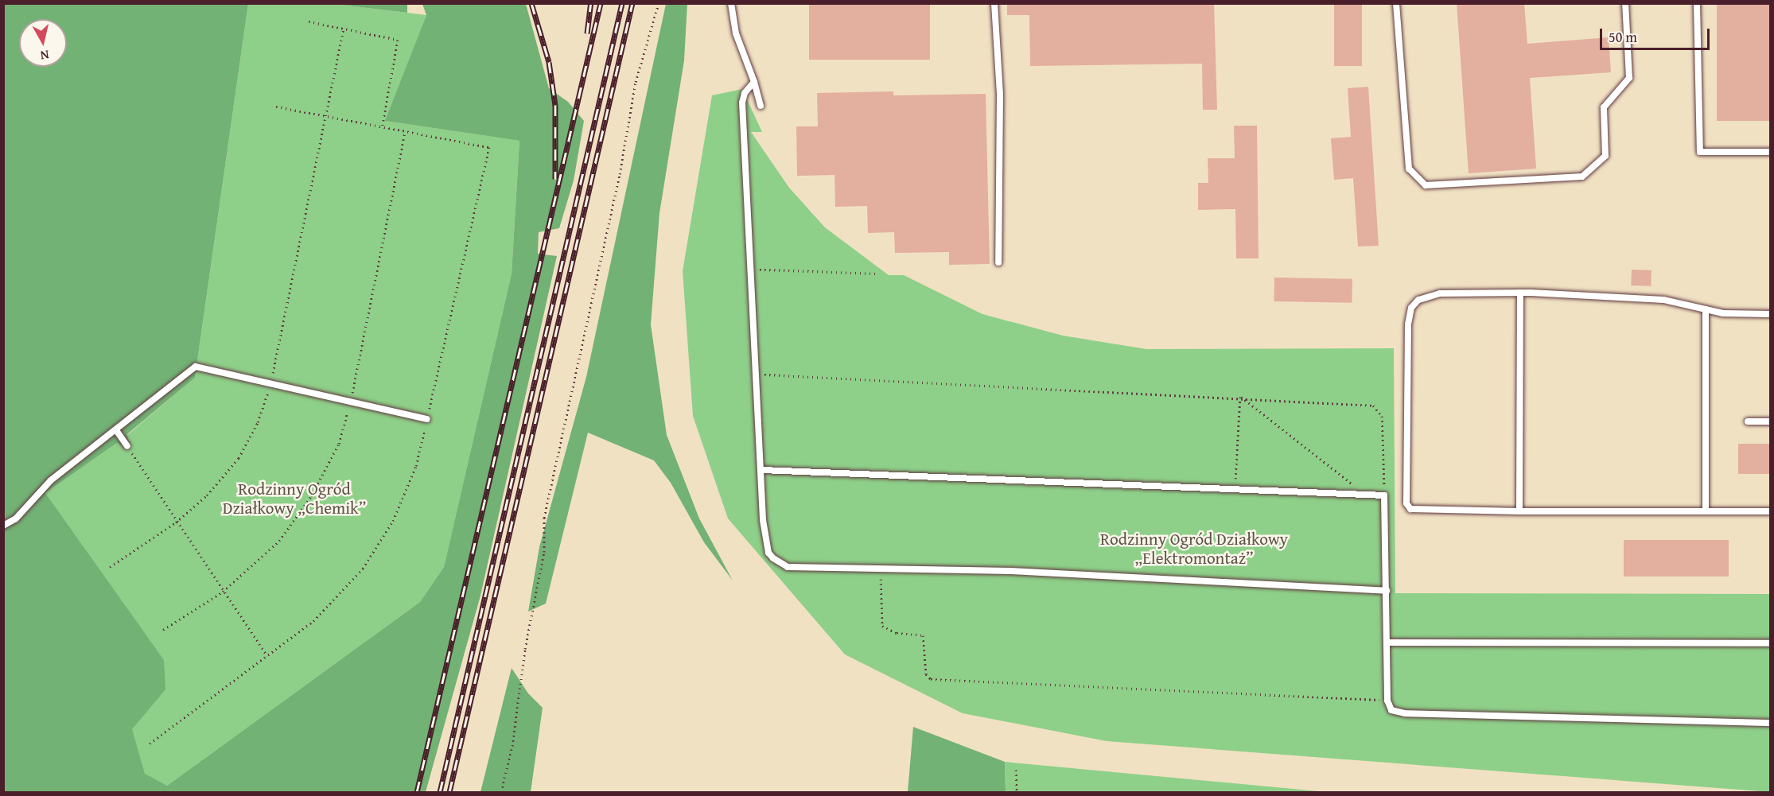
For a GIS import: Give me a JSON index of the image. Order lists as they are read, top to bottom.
{
  "parks": ["Rodzinny Ogród Działkowy „Chemik”", "Rodzinny Ogród Działkowy „Elektromontaż”"],
  "scale_bar": "50 m",
  "north": "bottom"
}
